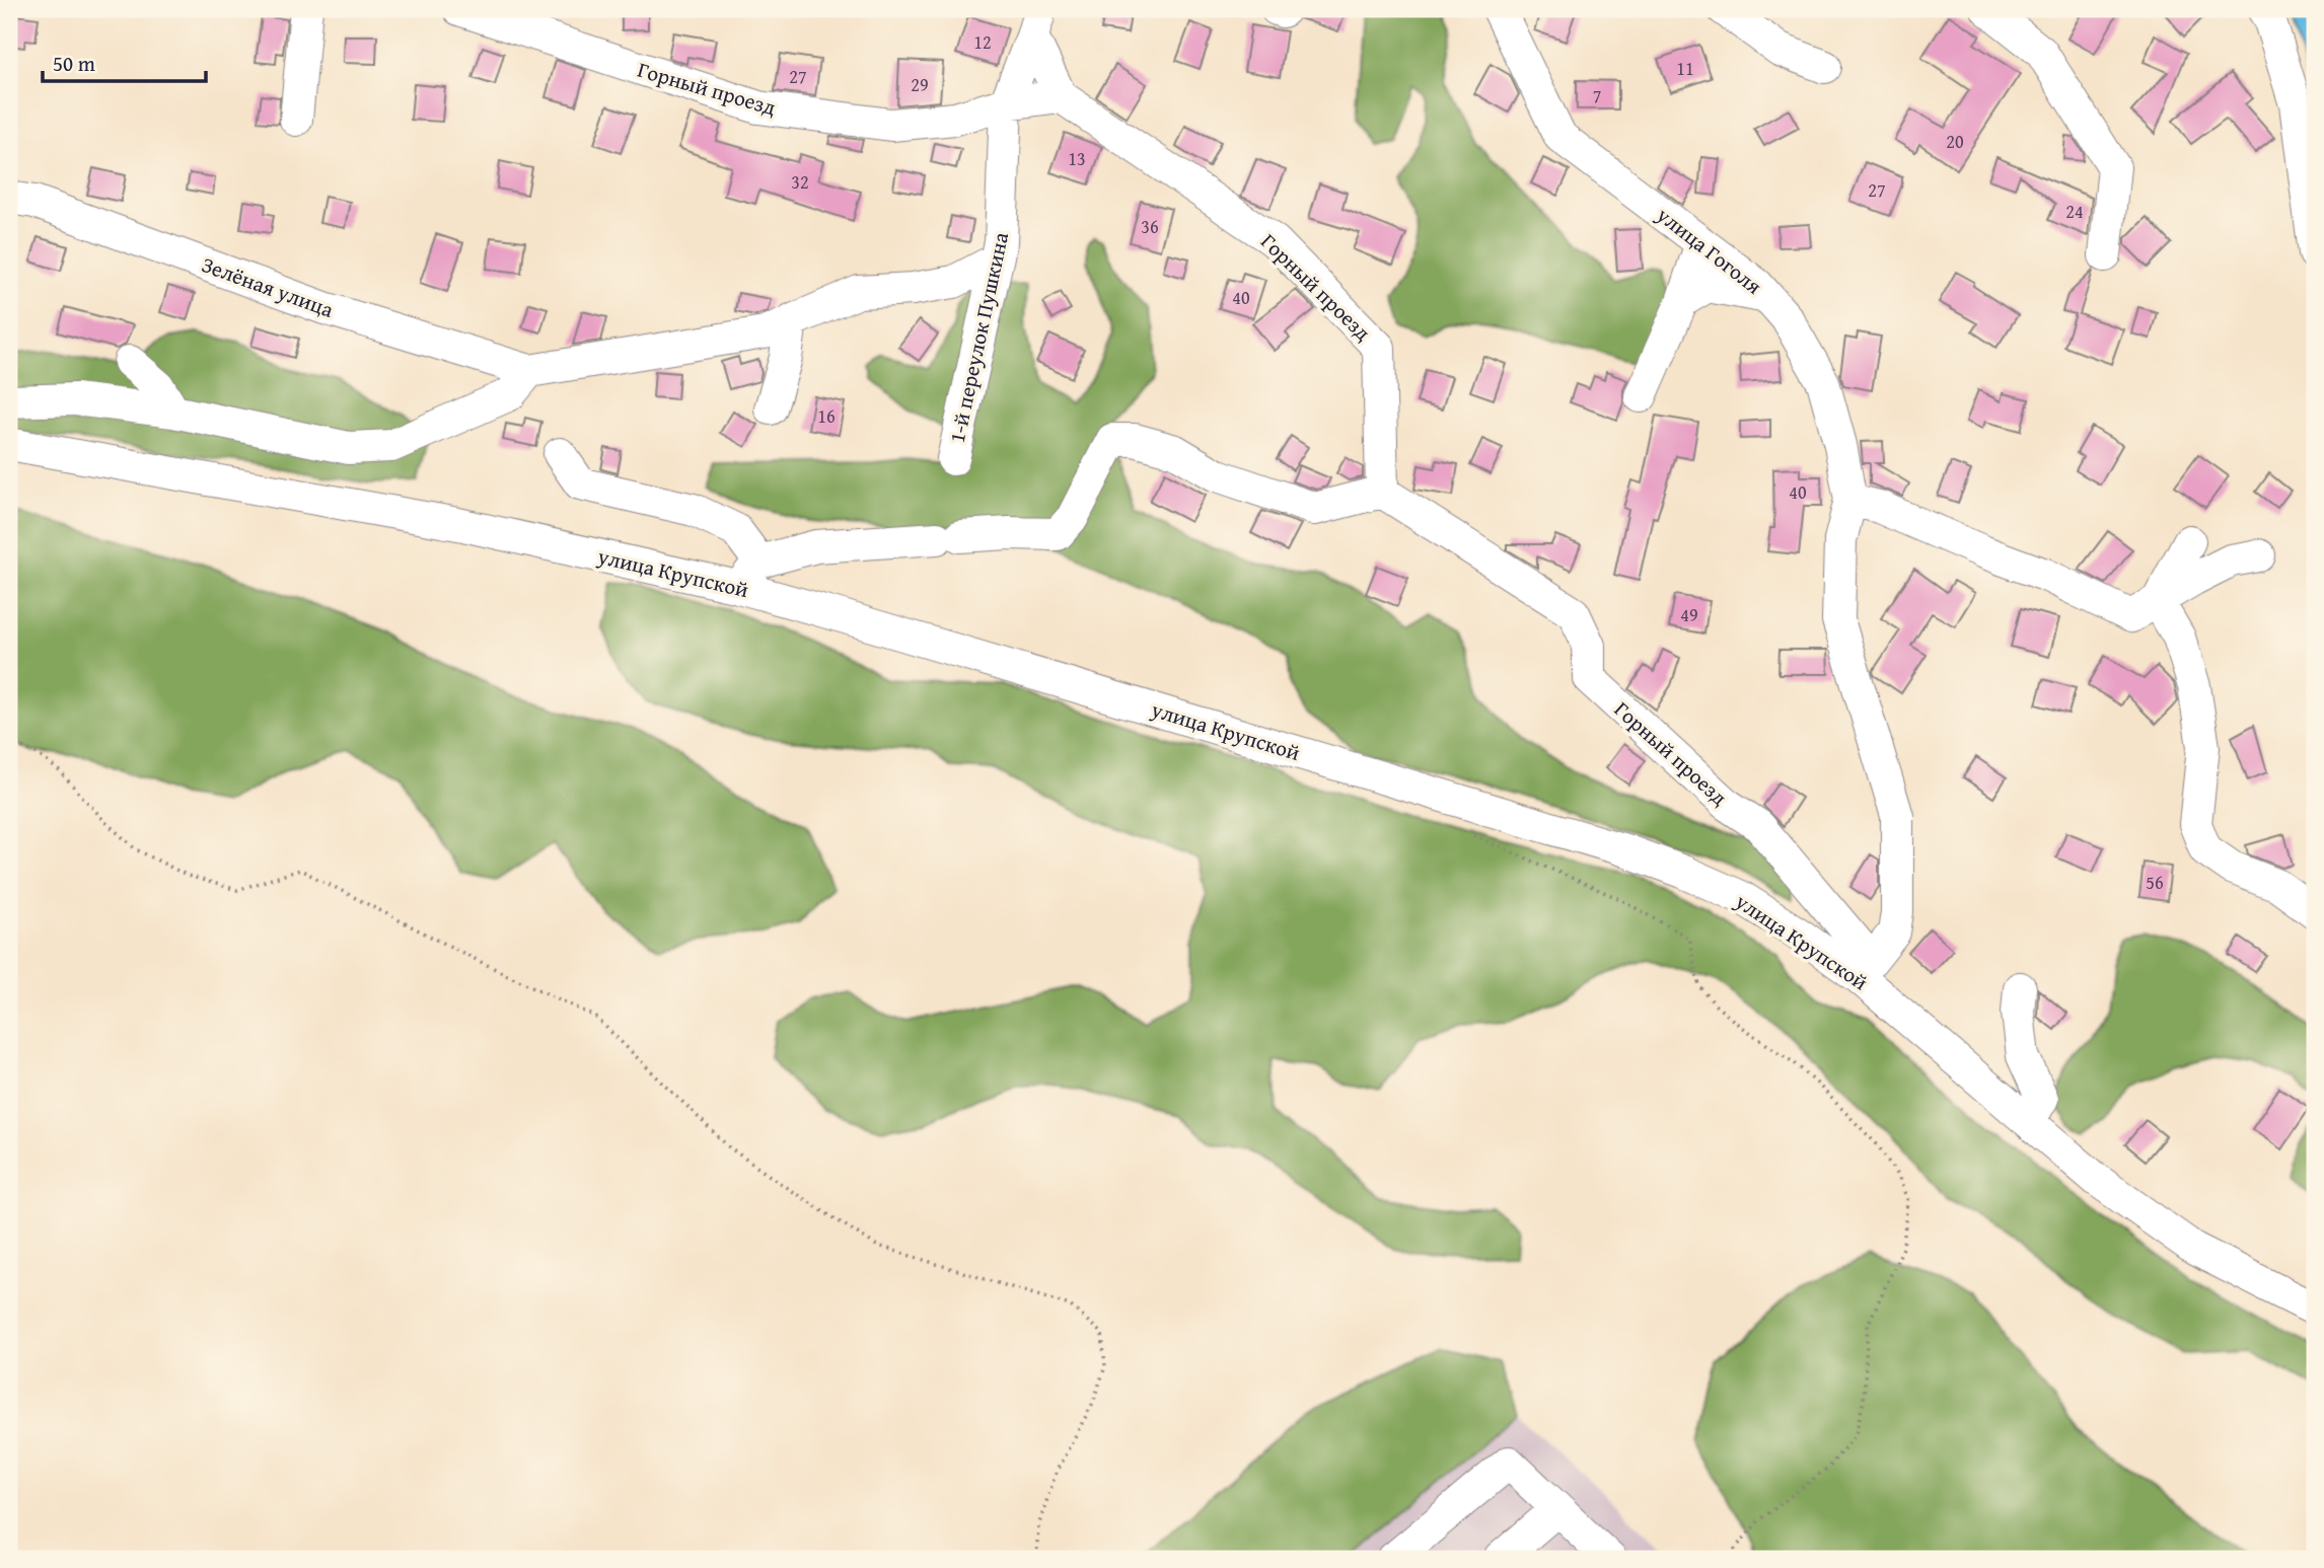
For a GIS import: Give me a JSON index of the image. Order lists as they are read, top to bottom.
{
  "streets": {
    "street": [
      "Горный проезд",
      "улица Гоголя",
      "Зелёная улица",
      "1-й переулок Пушкина",
      "улица Крупской"
    ]
  },
  "crossings": [
    ["Горный проезд", "улица Гоголя"],
    ["Горный проезд", "1-й переулок Пушкина"],
    ["Горный проезд", "улица Крупской"],
    ["улица Гоголя", "улица Крупской"],
    ["Зелёная улица", "1-й переулок Пушкина"]
  ],
  "house_numbers": [
    "12",
    "11",
    "27",
    "29",
    "7",
    "20",
    "13",
    "32",
    "27",
    "24",
    "36",
    "40",
    "16",
    "40",
    "49",
    "56"
  ],
  "scale_bar": "50 m"
}
